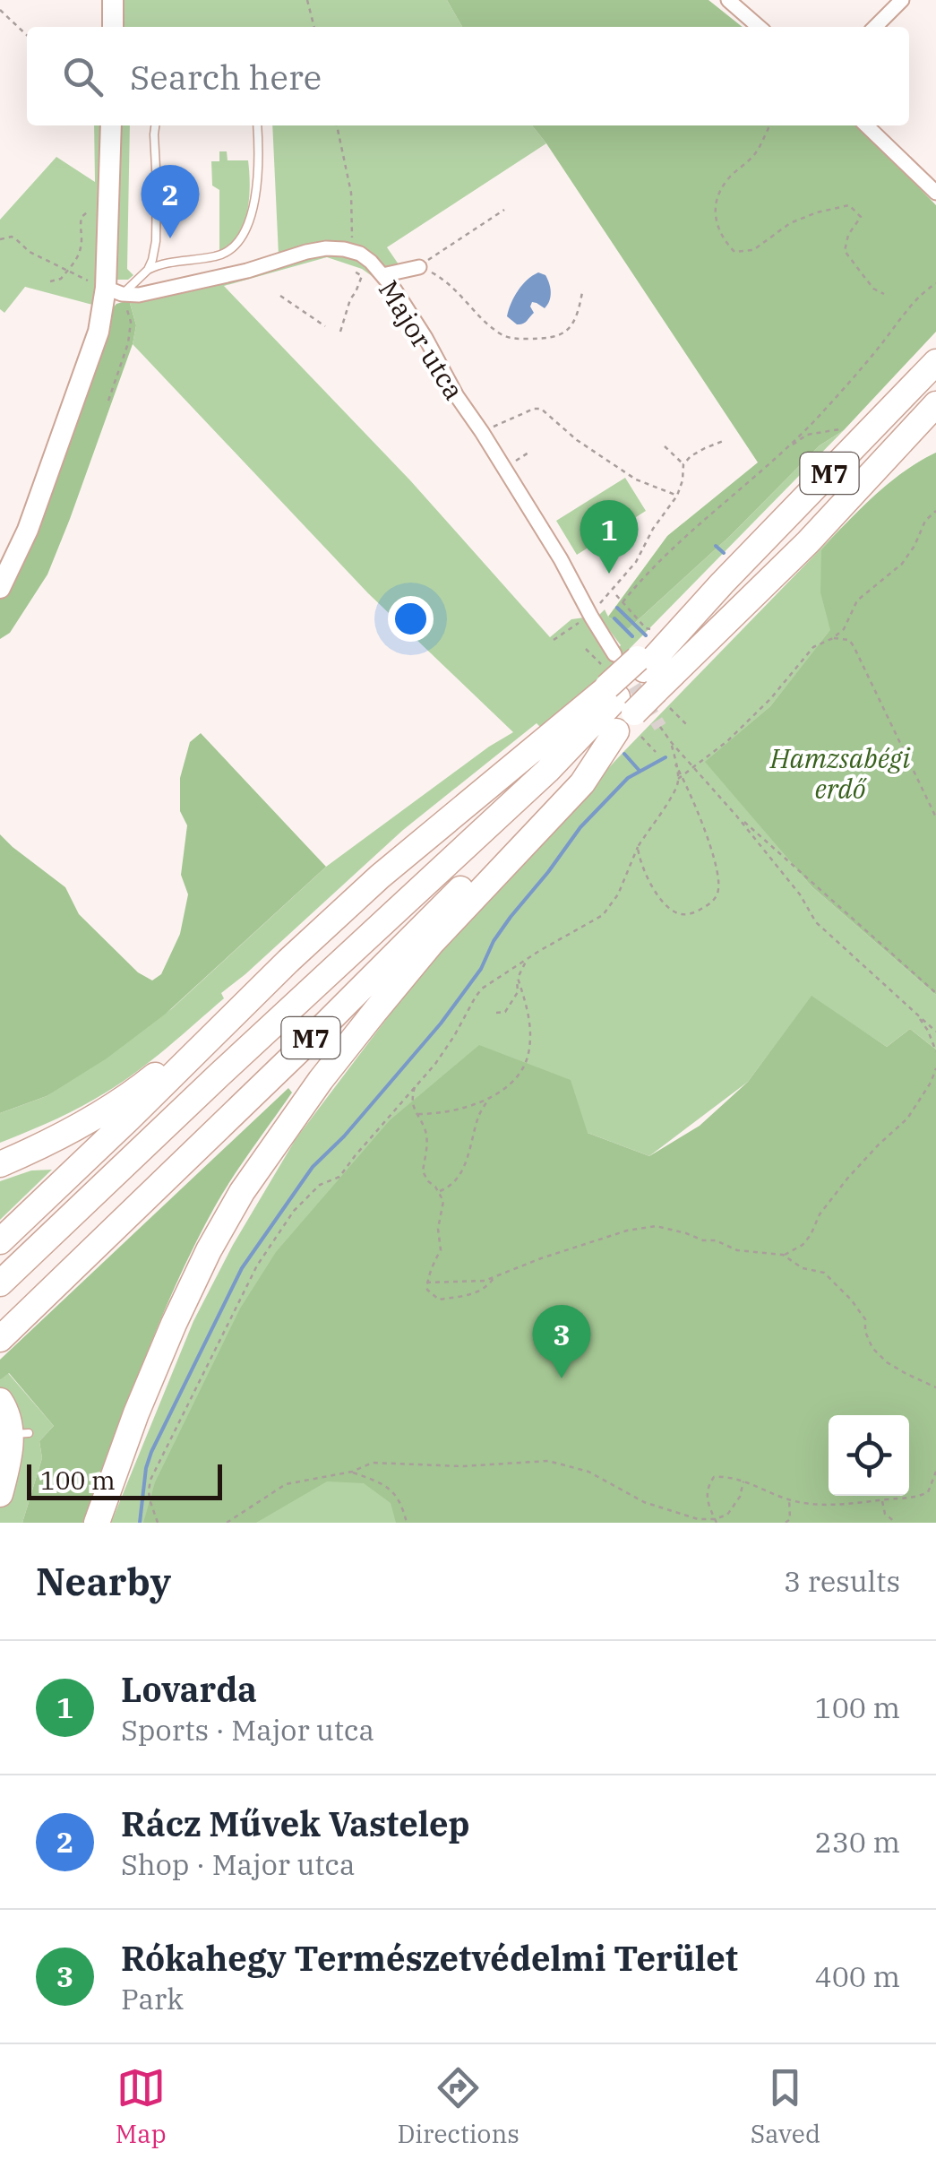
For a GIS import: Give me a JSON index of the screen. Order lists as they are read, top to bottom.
{
  "streets": {
    "highway": ["M7"],
    "street": ["Major utca"]
  },
  "crossings": [
    ["Major utca", "M7"]
  ],
  "parks": ["Hamzsabégi erdő"],
  "scale_bar": "100 m",
  "page": {
    "search": "Search here",
    "pins": ["2", "1", "3"],
    "scale": "100 m",
    "heading": ["Nearby", "3 results"],
    "list": [
      {
        "mark": "1",
        "name": "Lovarda",
        "note": "Sports · Major utca",
        "value": "100 m"
      },
      {
        "mark": "2",
        "name": "Rácz Művek Vastelep",
        "note": "Shop · Major utca",
        "value": "230 m"
      },
      {
        "mark": "3",
        "name": "Rókahegy Természetvédelmi Terület",
        "note": "Park",
        "value": "400 m"
      }
    ],
    "nav": ["Map", "Directions", "Saved"]
  }
}
